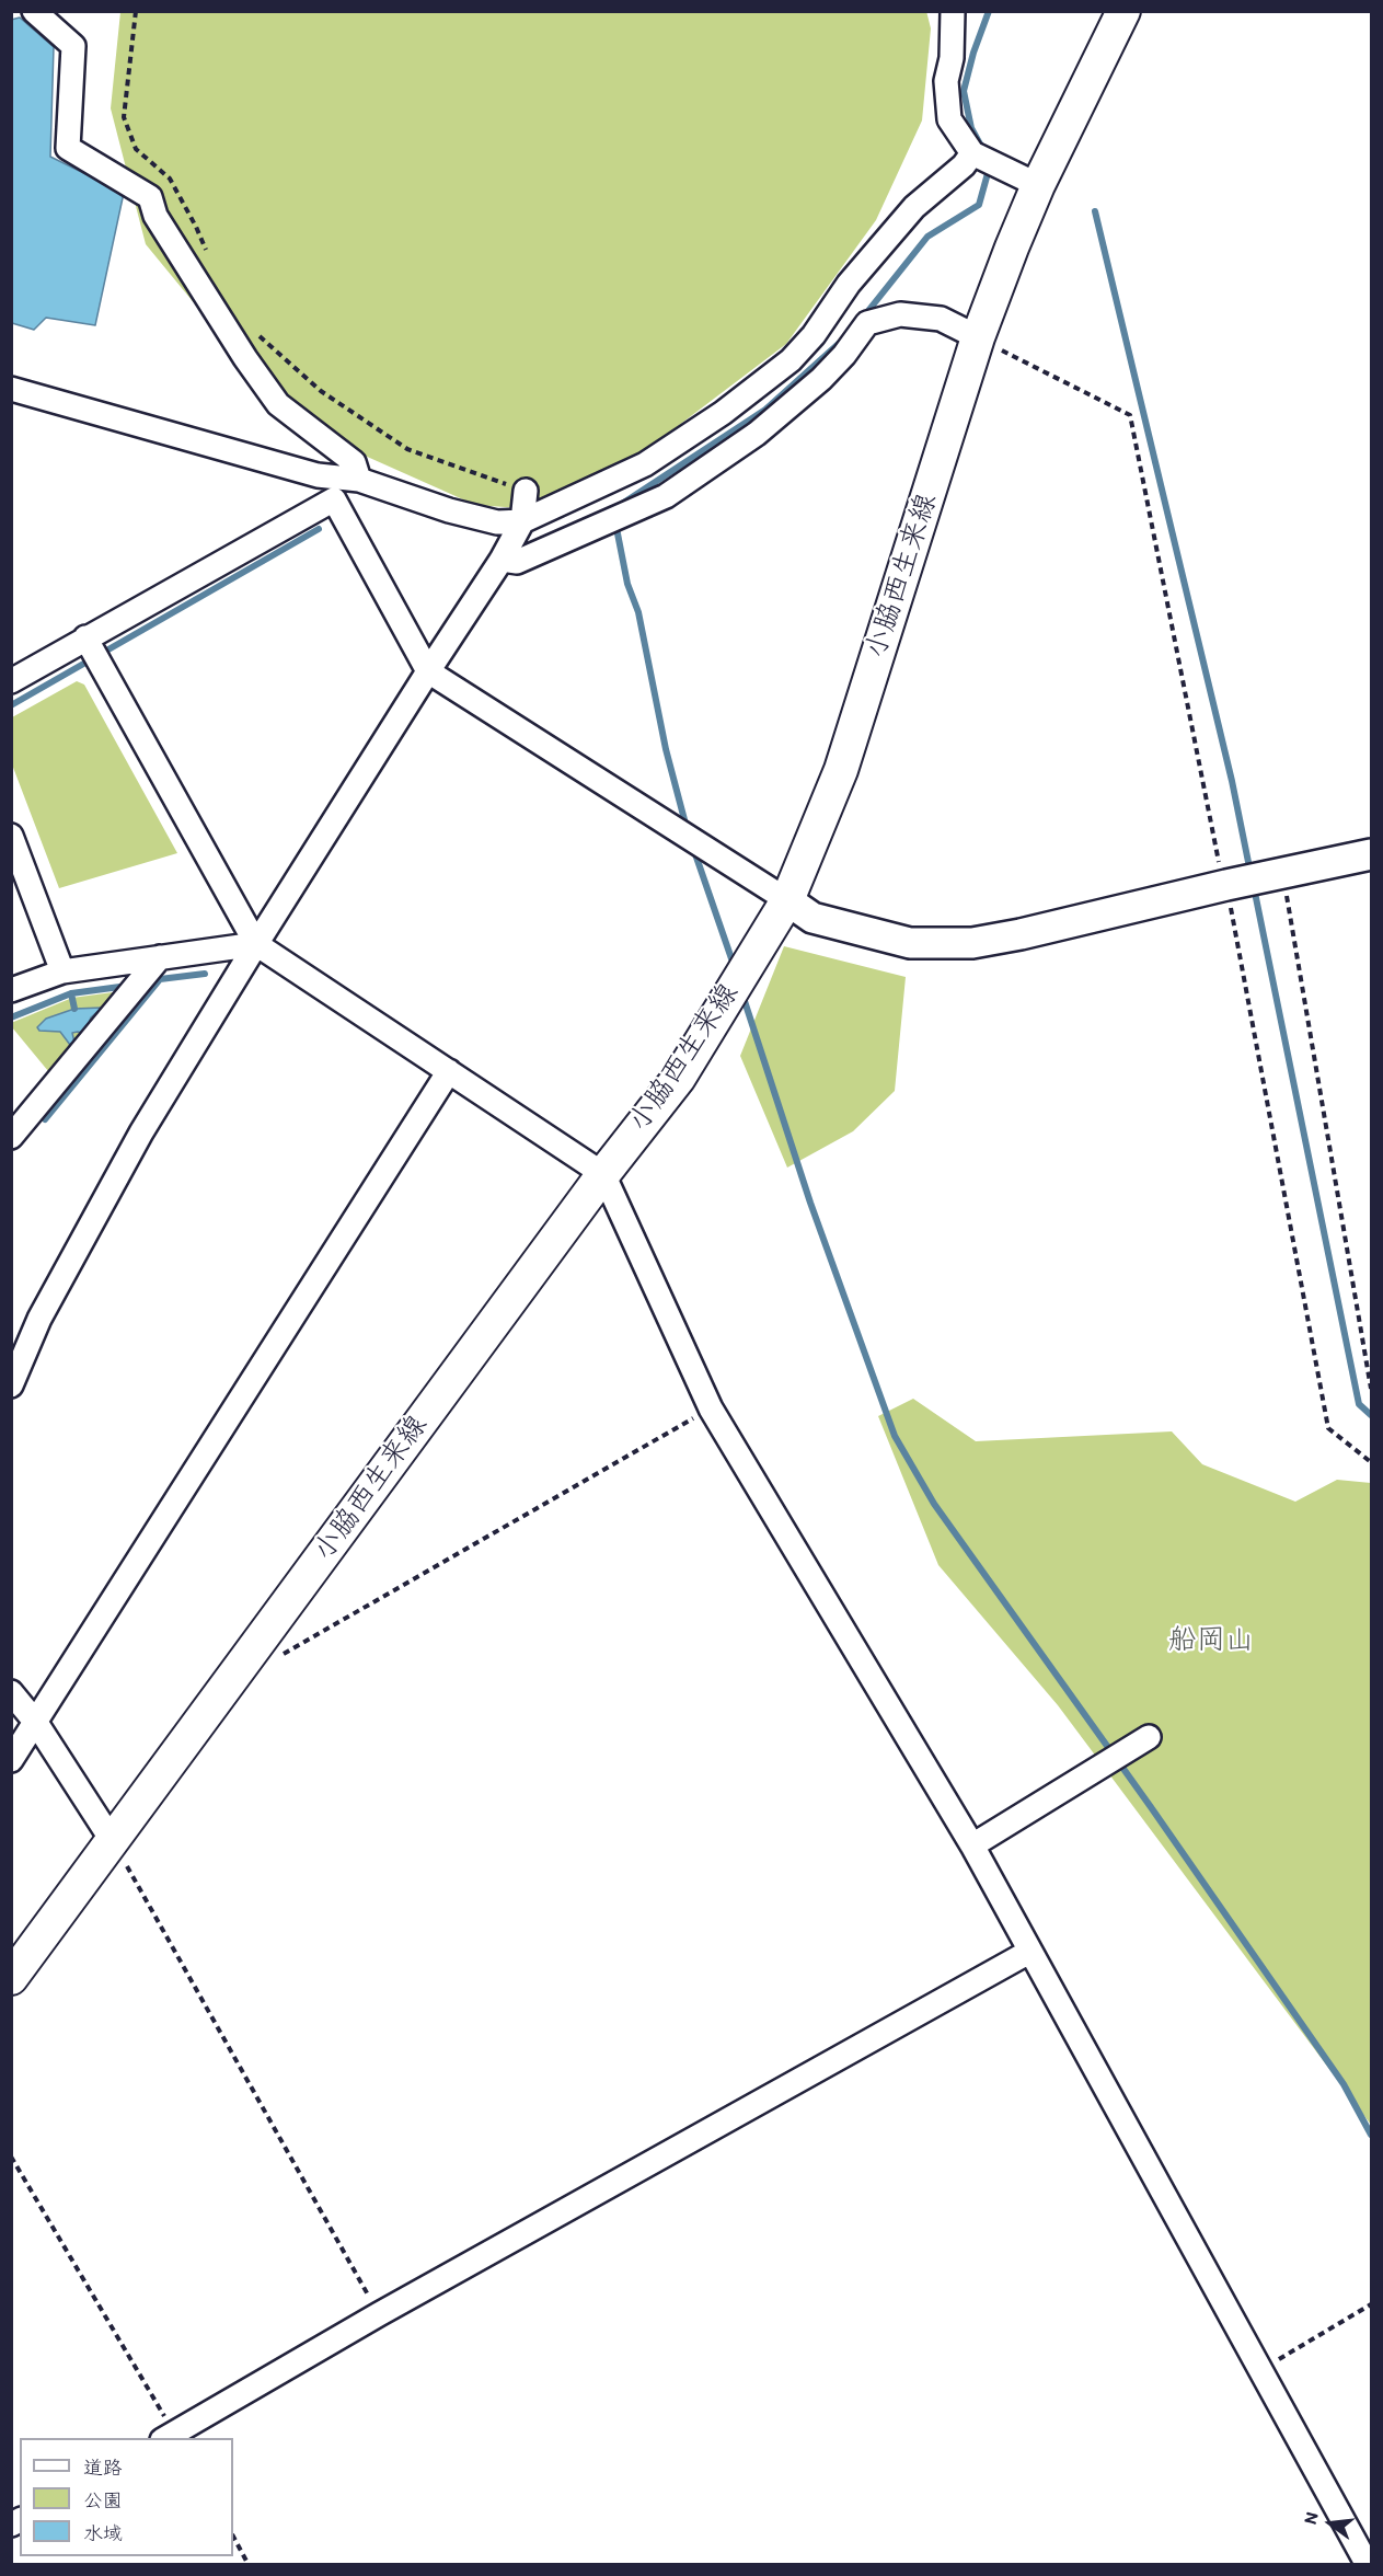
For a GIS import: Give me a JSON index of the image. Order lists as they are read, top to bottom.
{
  "streets": {
    "main road": ["小脇西生来線"]
  },
  "parks": ["船岡山"],
  "legend": ["道路", "公園", "水域"],
  "north": "left"
}
